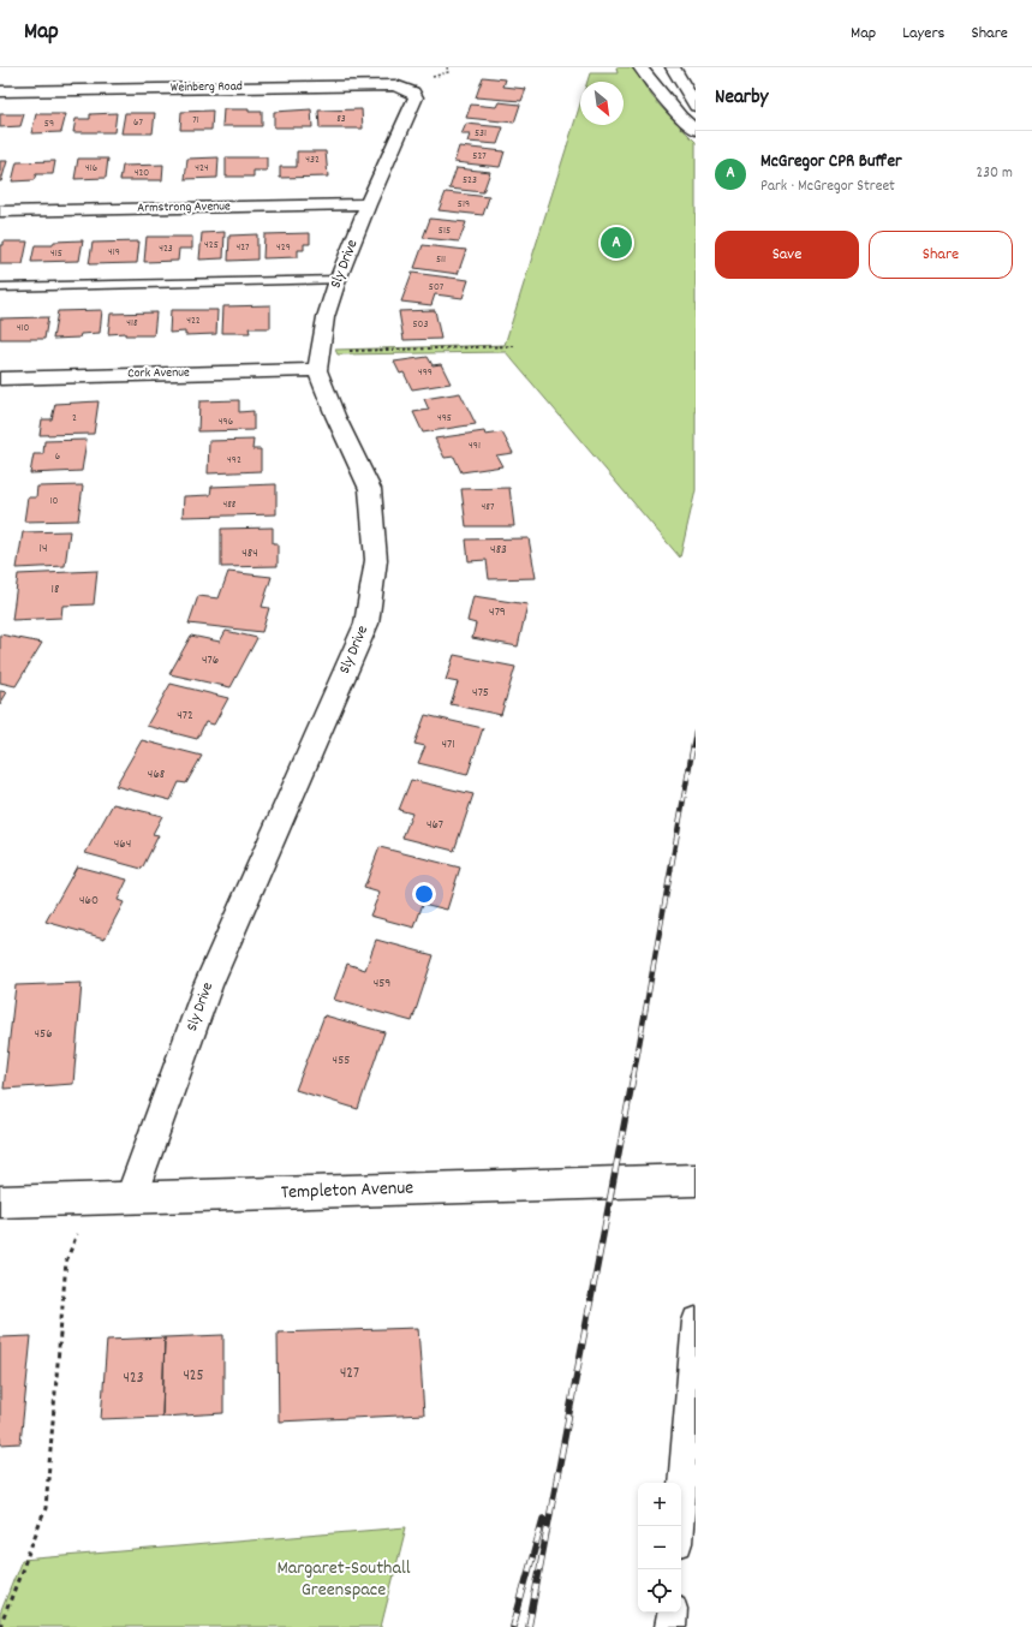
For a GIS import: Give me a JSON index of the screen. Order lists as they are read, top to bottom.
{
  "streets": {
    "street": [
      "Weinberg Road",
      "Armstrong Avenue",
      "Sly Drive",
      "Cork Avenue",
      "Templeton Avenue"
    ]
  },
  "crossings": [
    ["Weinberg Road", "Sly Drive"],
    ["Armstrong Avenue", "Sly Drive"],
    ["Sly Drive", "Cork Avenue"],
    ["Sly Drive", "Templeton Avenue"]
  ],
  "parks": ["Margaret-Southall Greenspace"],
  "house_numbers": [
    "83",
    "71",
    "67",
    "59",
    "531",
    "527",
    "432",
    "416",
    "424",
    "420",
    "523",
    "519",
    "515",
    "425",
    "427",
    "429",
    "423",
    "419",
    "415",
    "511",
    "507",
    "422",
    "418",
    "503",
    "410",
    "499",
    "2",
    "495",
    "496",
    "491",
    "6",
    "492",
    "10",
    "488",
    "487",
    "14",
    "483",
    "484",
    "18",
    "479",
    "476",
    "475",
    "472",
    "471",
    "468",
    "467",
    "464",
    "460",
    "459",
    "456",
    "455",
    "427",
    "425",
    "423"
  ],
  "north": "bottom right",
  "page": {
    "header": "Map",
    "nav": ["Map", "Layers", "Share"],
    "heading": "Nearby",
    "list": [
      {
        "mark": "A",
        "name": "McGregor CPR Buffer",
        "note": "Park · McGregor Street",
        "value": "230 m"
      }
    ],
    "buttons": ["Save", "Share"],
    "pins": "A",
    "map_buttons": ["+", "−"]
  }
}
